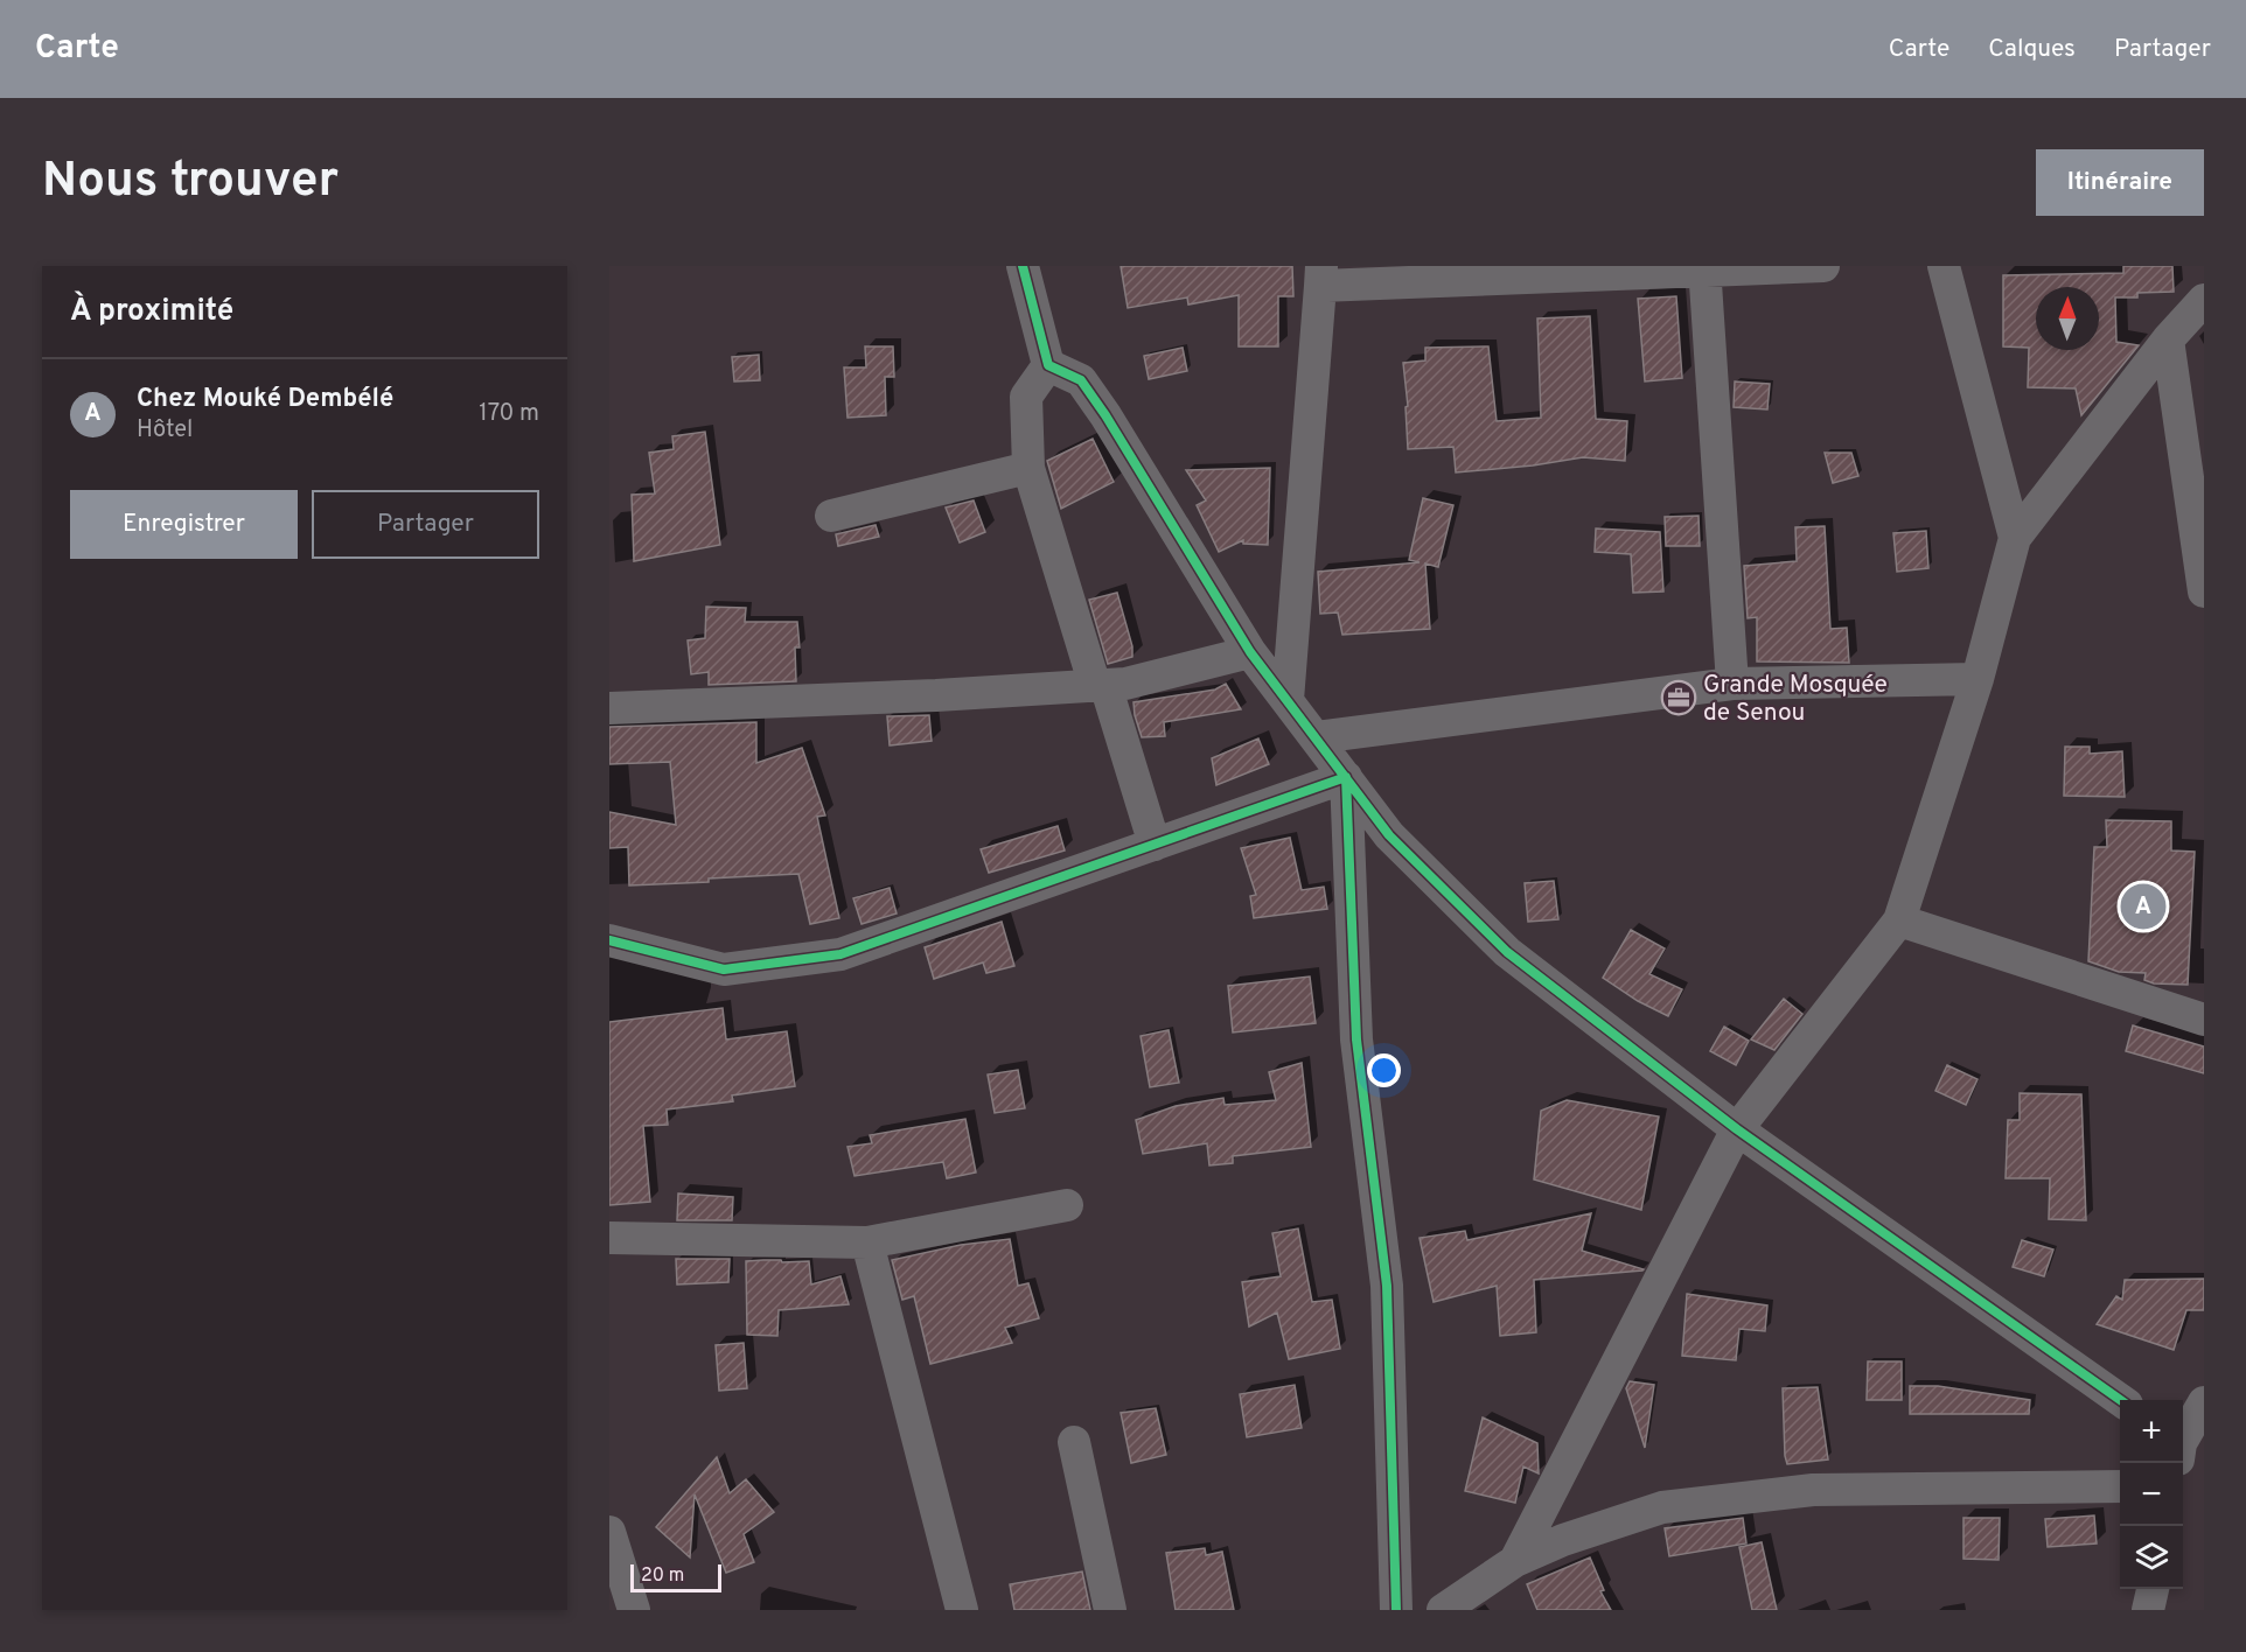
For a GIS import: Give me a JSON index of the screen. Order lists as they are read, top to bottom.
{
  "places": {
    "office": ["Grande Mosquée de Senou"]
  },
  "scale_bar": "20 m",
  "north": "top",
  "page": {
    "header": "Carte",
    "nav": ["Carte", "Calques", "Partager"],
    "buttons": [
      "Itinéraire",
      ["Enregistrer", "Partager"]
    ],
    "title": "Nous trouver",
    "heading": "À proximité",
    "list": [
      {
        "mark": "A",
        "name": "Chez Mouké Dembélé",
        "note": "Hôtel",
        "value": "170 m"
      }
    ],
    "pins": "A",
    "map_buttons": ["+", "−"],
    "scale": "20 m"
  }
}
